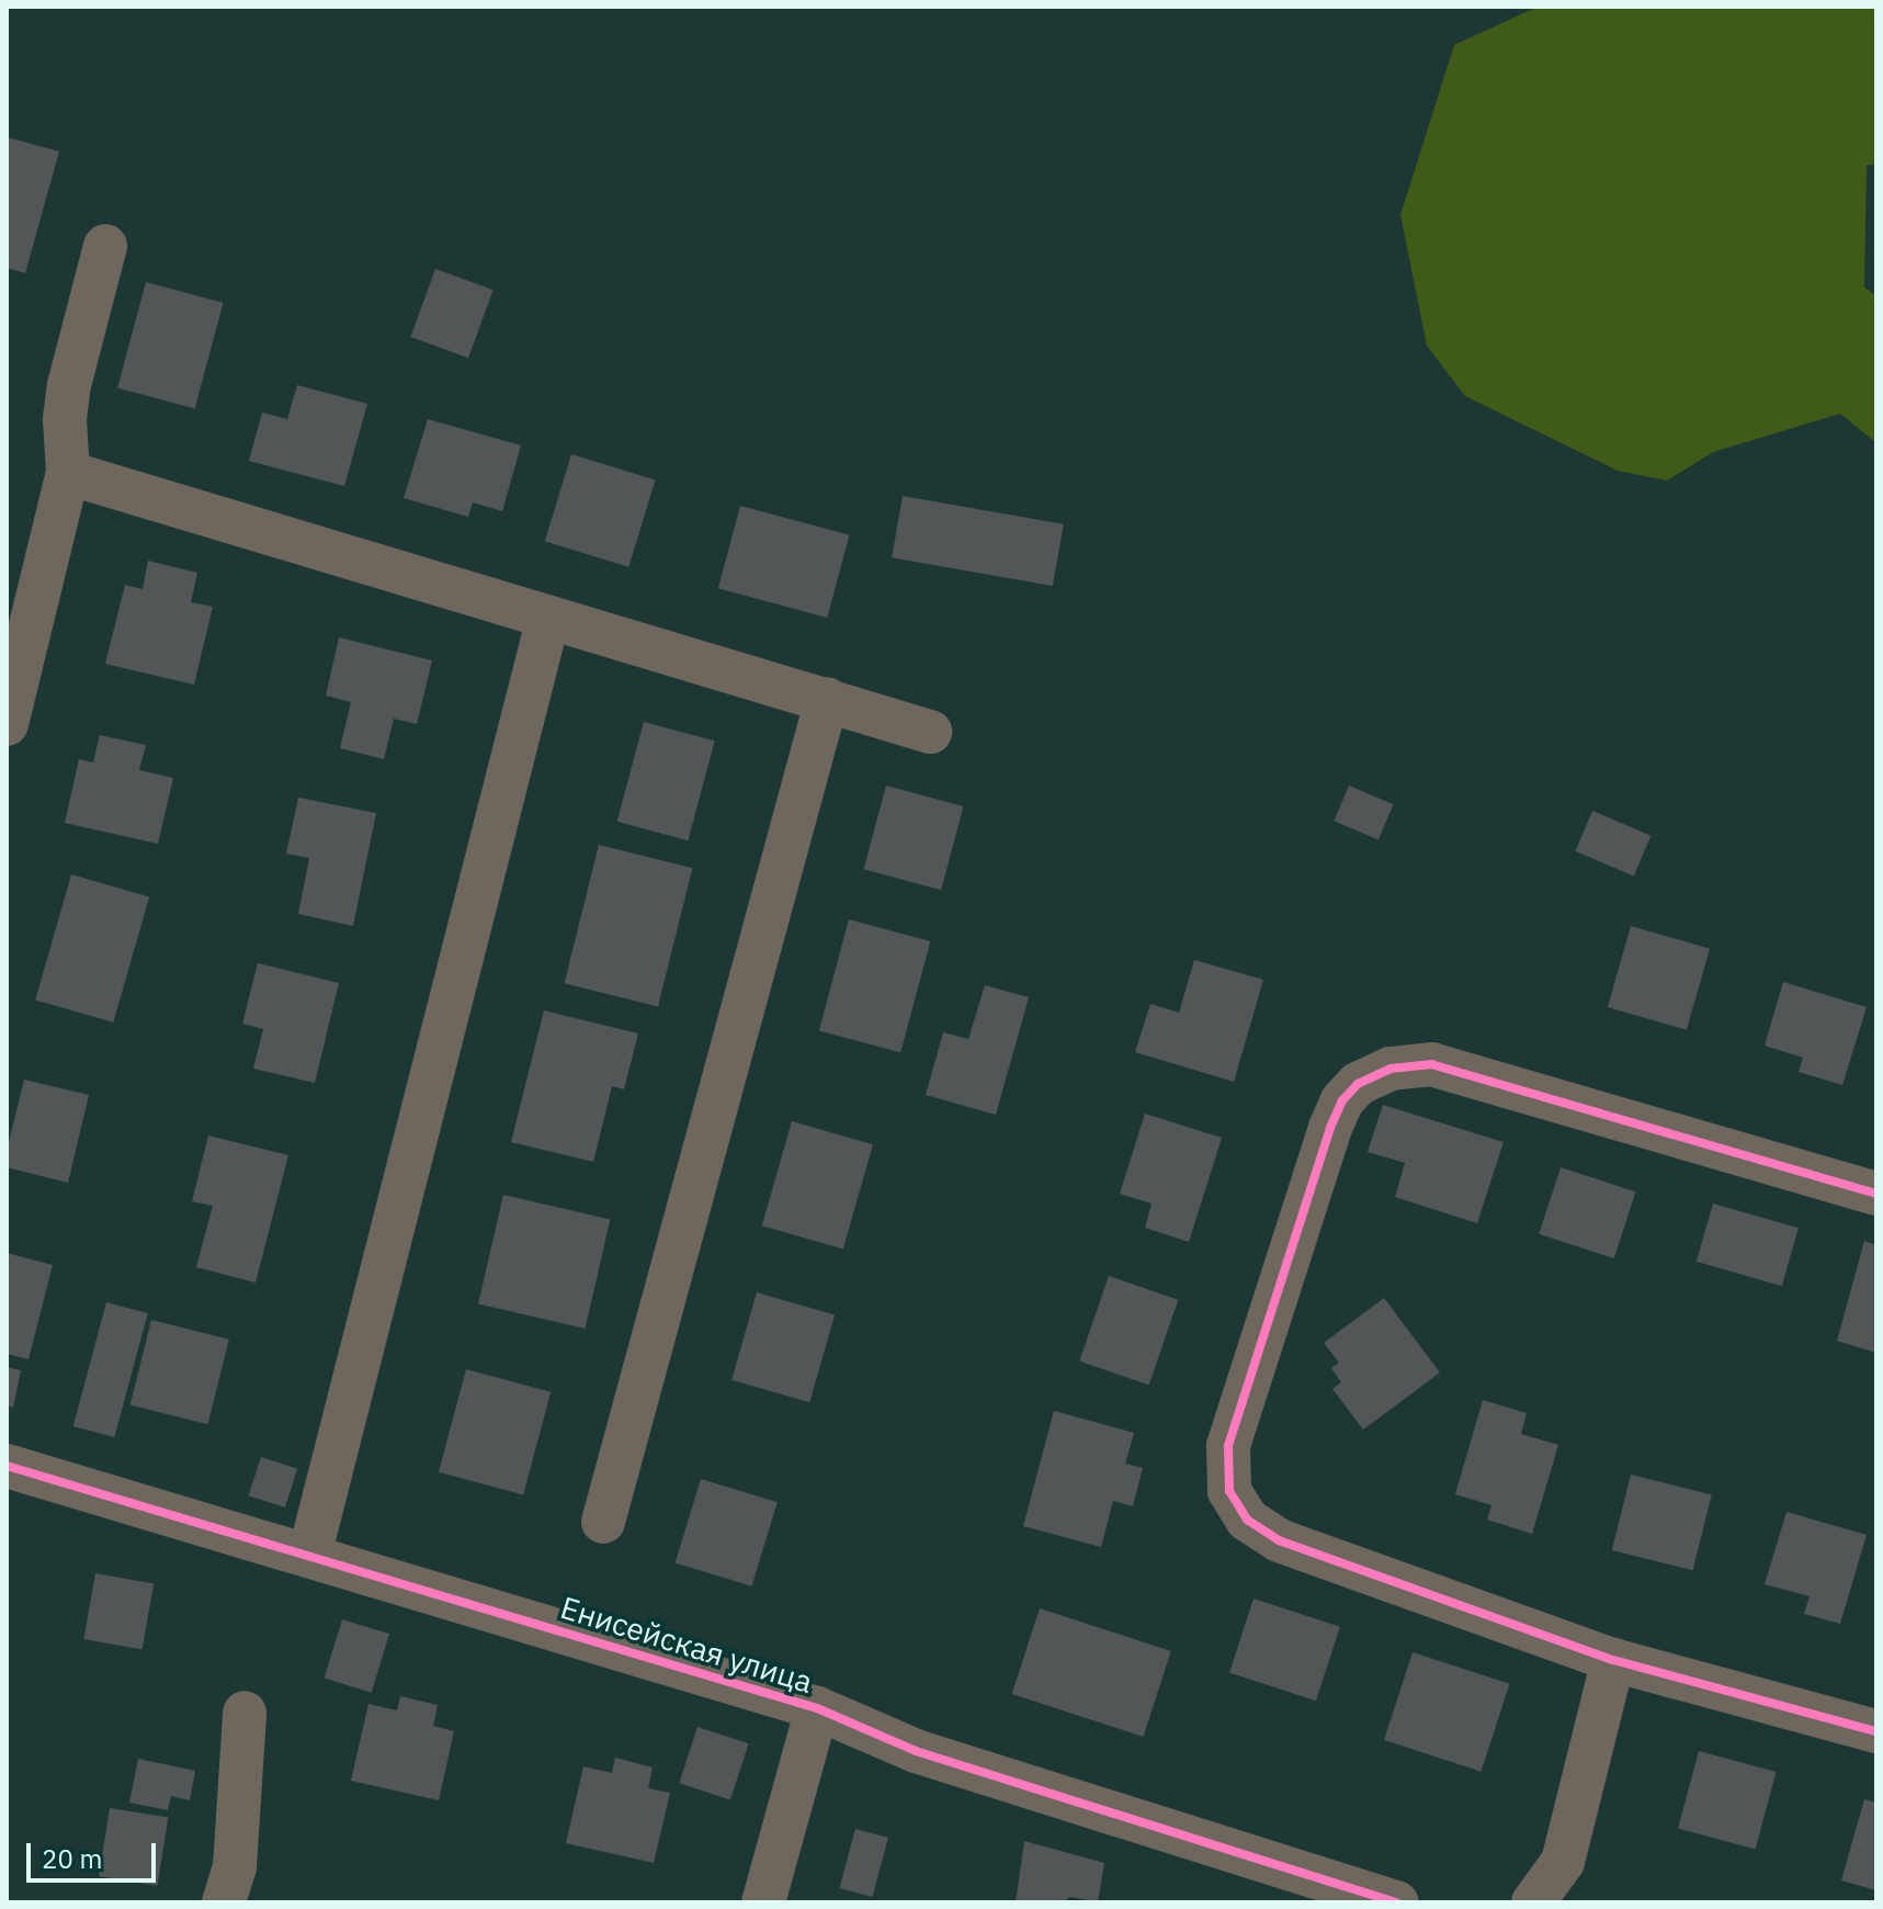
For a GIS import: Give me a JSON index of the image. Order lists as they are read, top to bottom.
{
  "streets": {
    "street": ["Енисейская улица"]
  },
  "scale_bar": "20 m"
}
